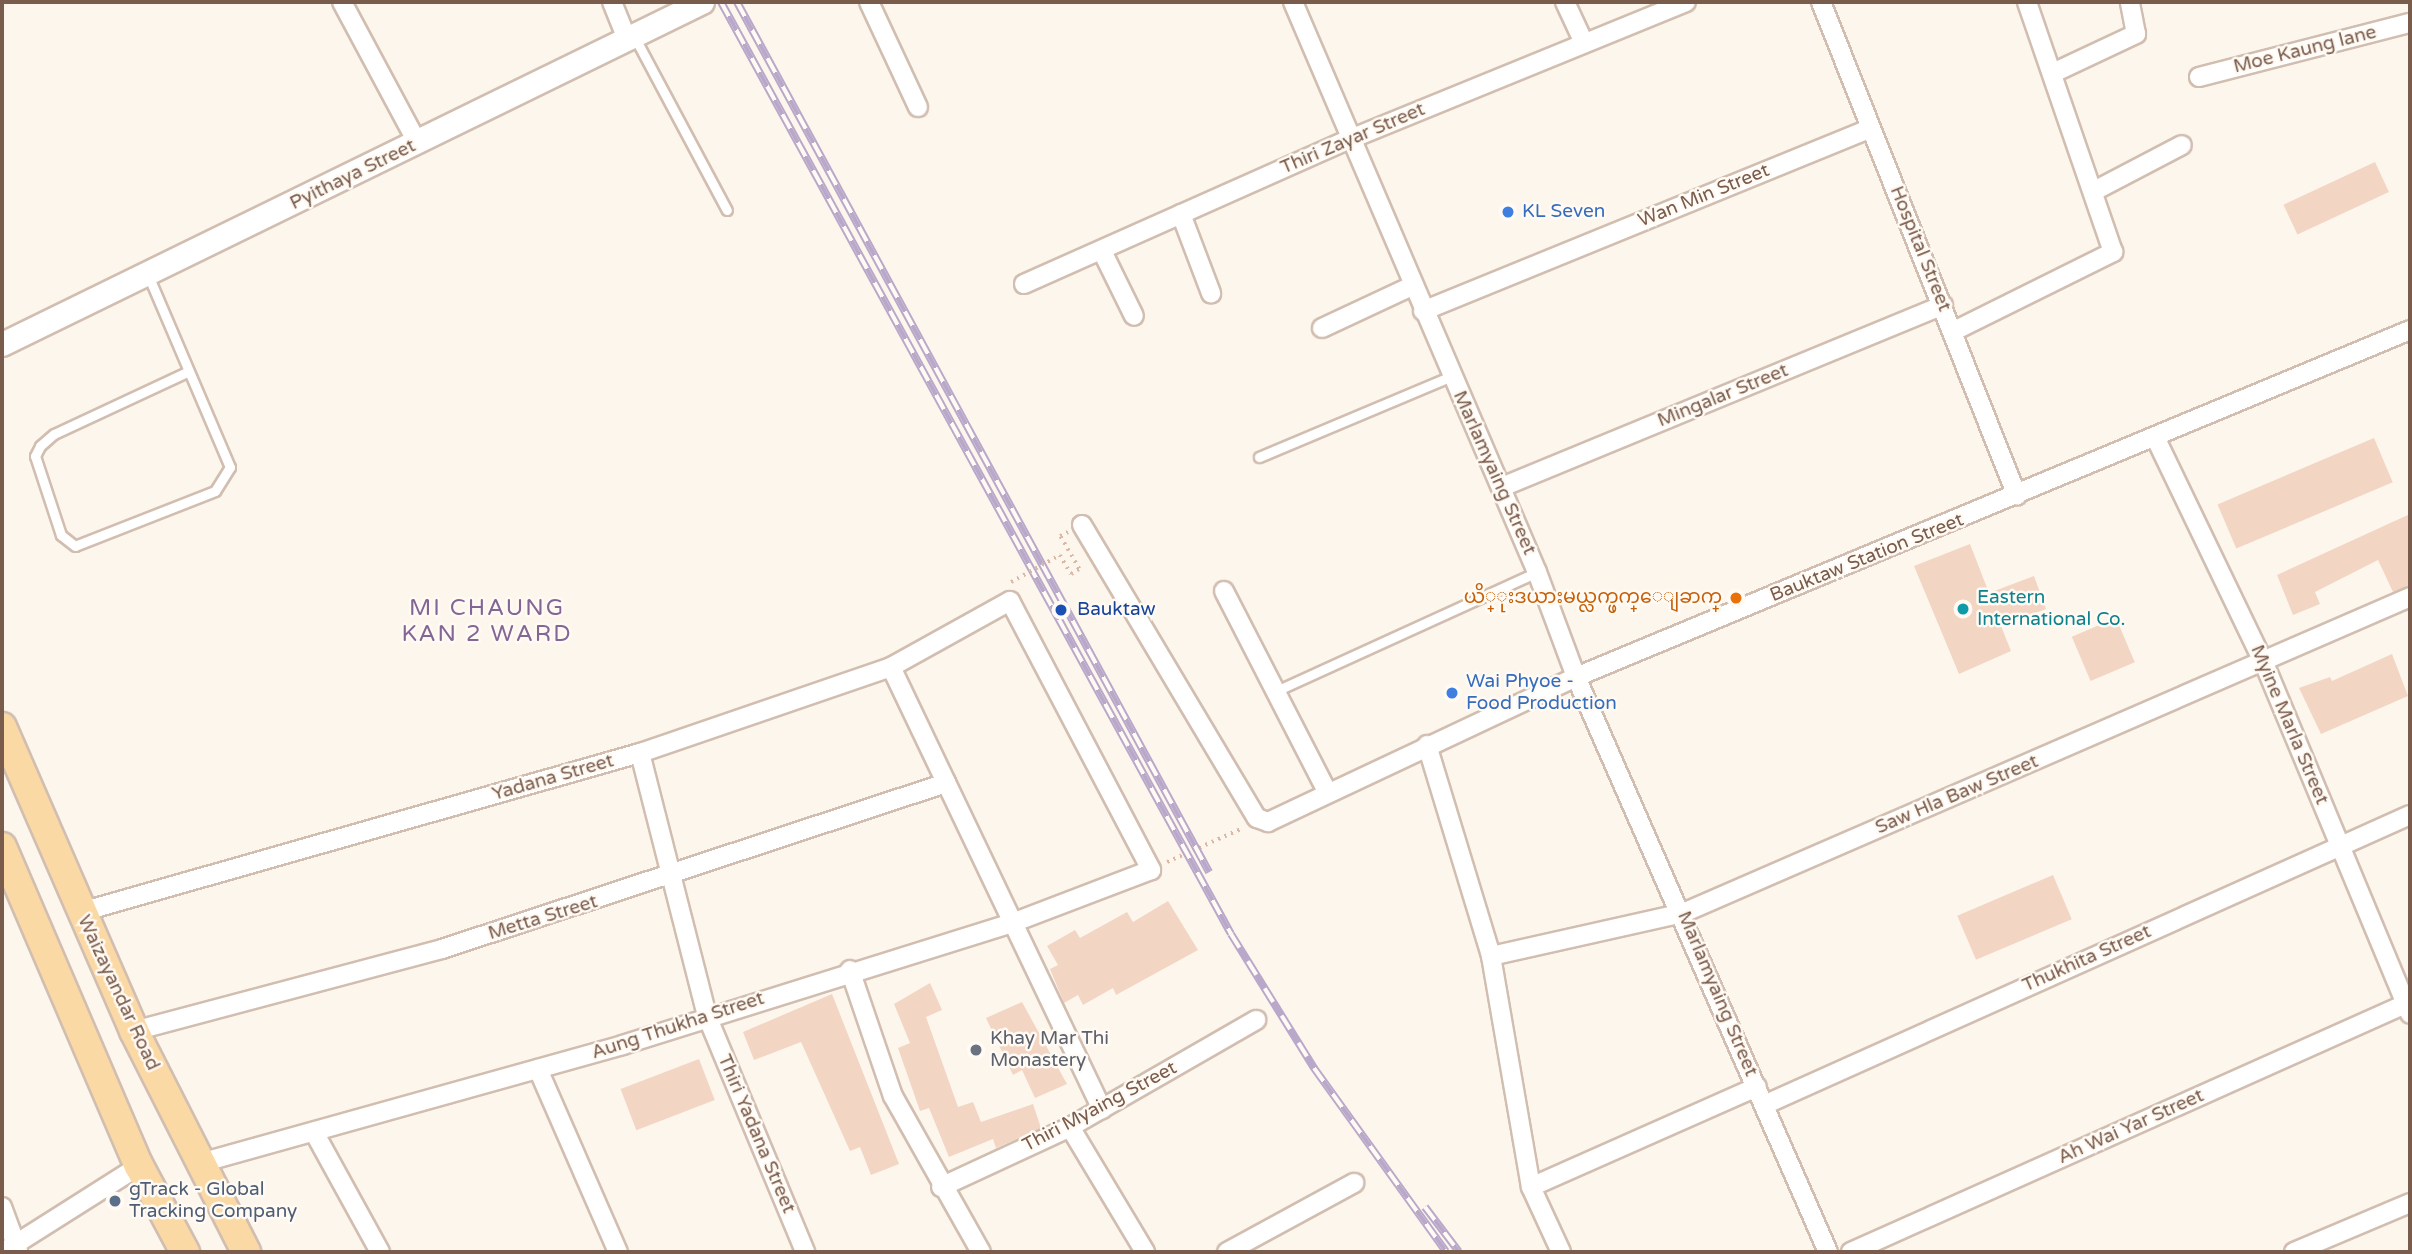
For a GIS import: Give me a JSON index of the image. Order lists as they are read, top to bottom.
{
  "streets": {
    "main road": ["Waizayandar Road"],
    "street": [
      "Moe Kaung lane",
      "Thiri Zayar Street",
      "Pyithaya Street",
      "Wan Min Street",
      "Hospital Street",
      "Mingalar Street",
      "Marlamyaing Street",
      "Bauktaw Station Street",
      "Myine Marla Street",
      "Yadana Street",
      "Saw Hla Baw Street",
      "Metta Street",
      "Thukhita Street",
      "Aung Thukha Street",
      "Thiri Myaing Street",
      "Ah Wai Yar Street",
      "Thiri Yadana Street"
    ]
  },
  "crossings": [
    ["Thiri Zayar Street", "Marlamyaing Street"],
    ["Wan Min Street", "Hospital Street"],
    ["Wan Min Street", "Marlamyaing Street"],
    ["Hospital Street", "Mingalar Street"],
    ["Hospital Street", "Bauktaw Station Street"],
    ["Mingalar Street", "Marlamyaing Street"],
    ["Marlamyaing Street", "Bauktaw Station Street"],
    ["Marlamyaing Street", "Saw Hla Baw Street"],
    ["Marlamyaing Street", "Thukhita Street"],
    ["Bauktaw Station Street", "Myine Marla Street"],
    ["Myine Marla Street", "Saw Hla Baw Street"],
    ["Myine Marla Street", "Thukhita Street"],
    ["Myine Marla Street", "Ah Wai Yar Street"],
    ["Yadana Street", "Waizayandar Road"],
    ["Yadana Street", "Aung Thukha Street"],
    ["Yadana Street", "Thiri Yadana Street"],
    ["Metta Street", "Waizayandar Road"],
    ["Metta Street", "Thiri Yadana Street"],
    ["Waizayandar Road", "Aung Thukha Street"],
    ["Aung Thukha Street", "Thiri Yadana Street"]
  ],
  "districts": ["MI CHAUNG KAN 2 WARD"],
  "places": [
    "KL Seven",
    "ယိ္ုးဒယားမယ္လက္ဖက္ေျခာက္",
    "Eastern International Co.",
    "Bauktaw",
    "Wai Phyoe - Food Production",
    "Khay Mar Thi Monastery",
    "gTrack - Global Tracking Company"
  ]
}
